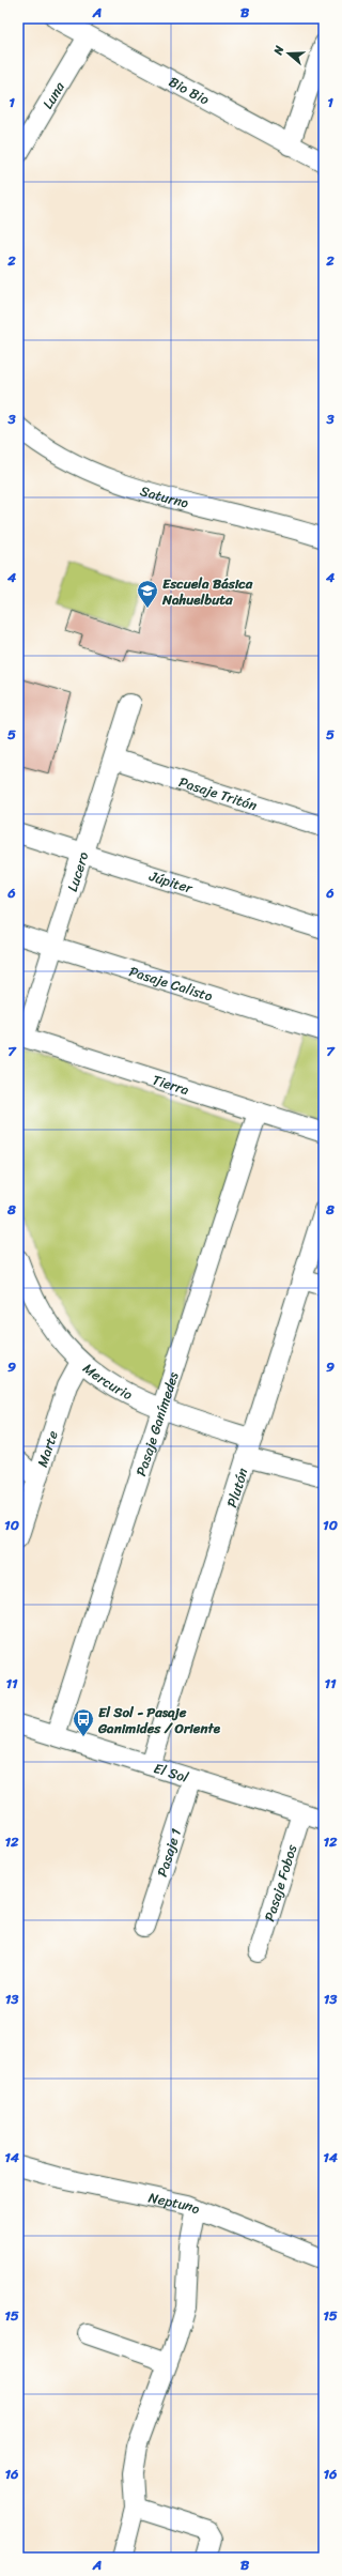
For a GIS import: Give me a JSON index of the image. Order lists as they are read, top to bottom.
{
  "streets": {
    "street": [
      "Bio Bio",
      "Luna",
      "Saturno",
      "Pasaje Tritón",
      "Lucero",
      "Júpiter",
      "Pasaje Calisto",
      "Tierra",
      "Mercurio",
      "Pasaje Ganímedes",
      "Marte",
      "Plutón",
      "El Sol",
      "Pasaje 1",
      "Pasaje Fobos",
      "Neptuno"
    ]
  },
  "crossings": [
    ["Bio Bio", "Luna"],
    ["Pasaje Tritón", "Lucero"],
    ["Lucero", "Júpiter"],
    ["Lucero", "Pasaje Calisto"],
    ["Lucero", "Tierra"],
    ["Tierra", "Pasaje Ganímedes"],
    ["Mercurio", "Pasaje Ganímedes"],
    ["Mercurio", "Marte"],
    ["Mercurio", "Plutón"],
    ["Pasaje Ganímedes", "El Sol"],
    ["Plutón", "El Sol"],
    ["El Sol", "Pasaje 1"],
    ["El Sol", "Pasaje Fobos"]
  ],
  "places": {
    "school or university": ["Escuela Básica Nahuelbuta"],
    "bus stop": ["El Sol - Pasaje Ganimides / Oriente"]
  },
  "north": "left",
  "grid": {
    "columns": ["A", "B"],
    "rows": [
      "1",
      "2",
      "3",
      "4",
      "5",
      "6",
      "7",
      "8",
      "9",
      "10",
      "11",
      "12",
      "13",
      "14",
      "15",
      "16"
    ]
  }
}
